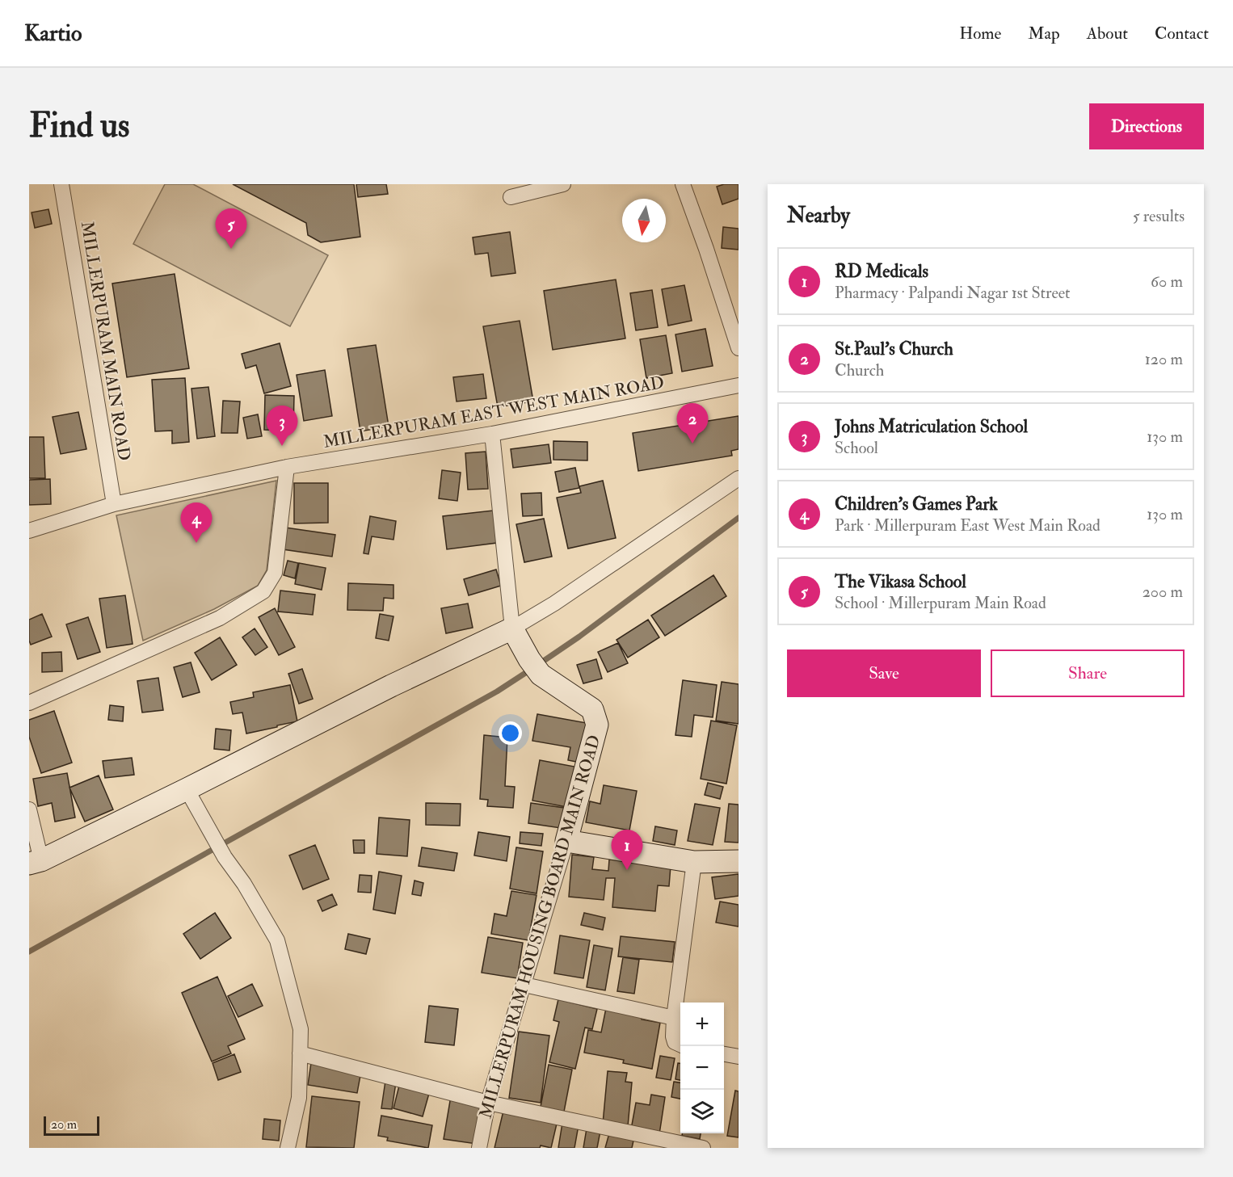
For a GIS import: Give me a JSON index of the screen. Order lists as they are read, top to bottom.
{
  "streets": {
    "street": ["MILLERPURAM MAIN ROAD", "MILLERPURAM EAST WEST MAIN ROAD", "MILLERPURAM HOUSING BOARD MAIN ROAD"]
  },
  "crossings": [
    ["MILLERPURAM MAIN ROAD", "MILLERPURAM EAST WEST MAIN ROAD"]
  ],
  "scale_bar": "20 m",
  "north": "bottom",
  "page": {
    "header": "Kartio",
    "nav": [
      "Home",
      "Map",
      "About",
      "Contact"
    ],
    "buttons": [
      "Directions",
      ["Save", "Share"]
    ],
    "title": "Find us",
    "heading": ["Nearby", "5 results"],
    "pins": [
      "5",
      "2",
      "3",
      "4",
      "1"
    ],
    "list": [
      {
        "mark": "1",
        "name": "RD Medicals",
        "note": "Pharmacy · Palpandi Nagar 1st Street",
        "value": "60 m"
      },
      {
        "mark": "2",
        "name": "St.Paul's Church",
        "note": "Church",
        "value": "120 m"
      },
      {
        "mark": "3",
        "name": "Johns Matriculation School",
        "note": "School",
        "value": "130 m"
      },
      {
        "mark": "4",
        "name": "Children's Games Park",
        "note": "Park · Millerpuram East West Main Road",
        "value": "130 m"
      },
      {
        "mark": "5",
        "name": "The Vikasa School",
        "note": "School · Millerpuram Main Road",
        "value": "200 m"
      }
    ],
    "map_buttons": ["+", "−"],
    "scale": "20 m"
  }
}
